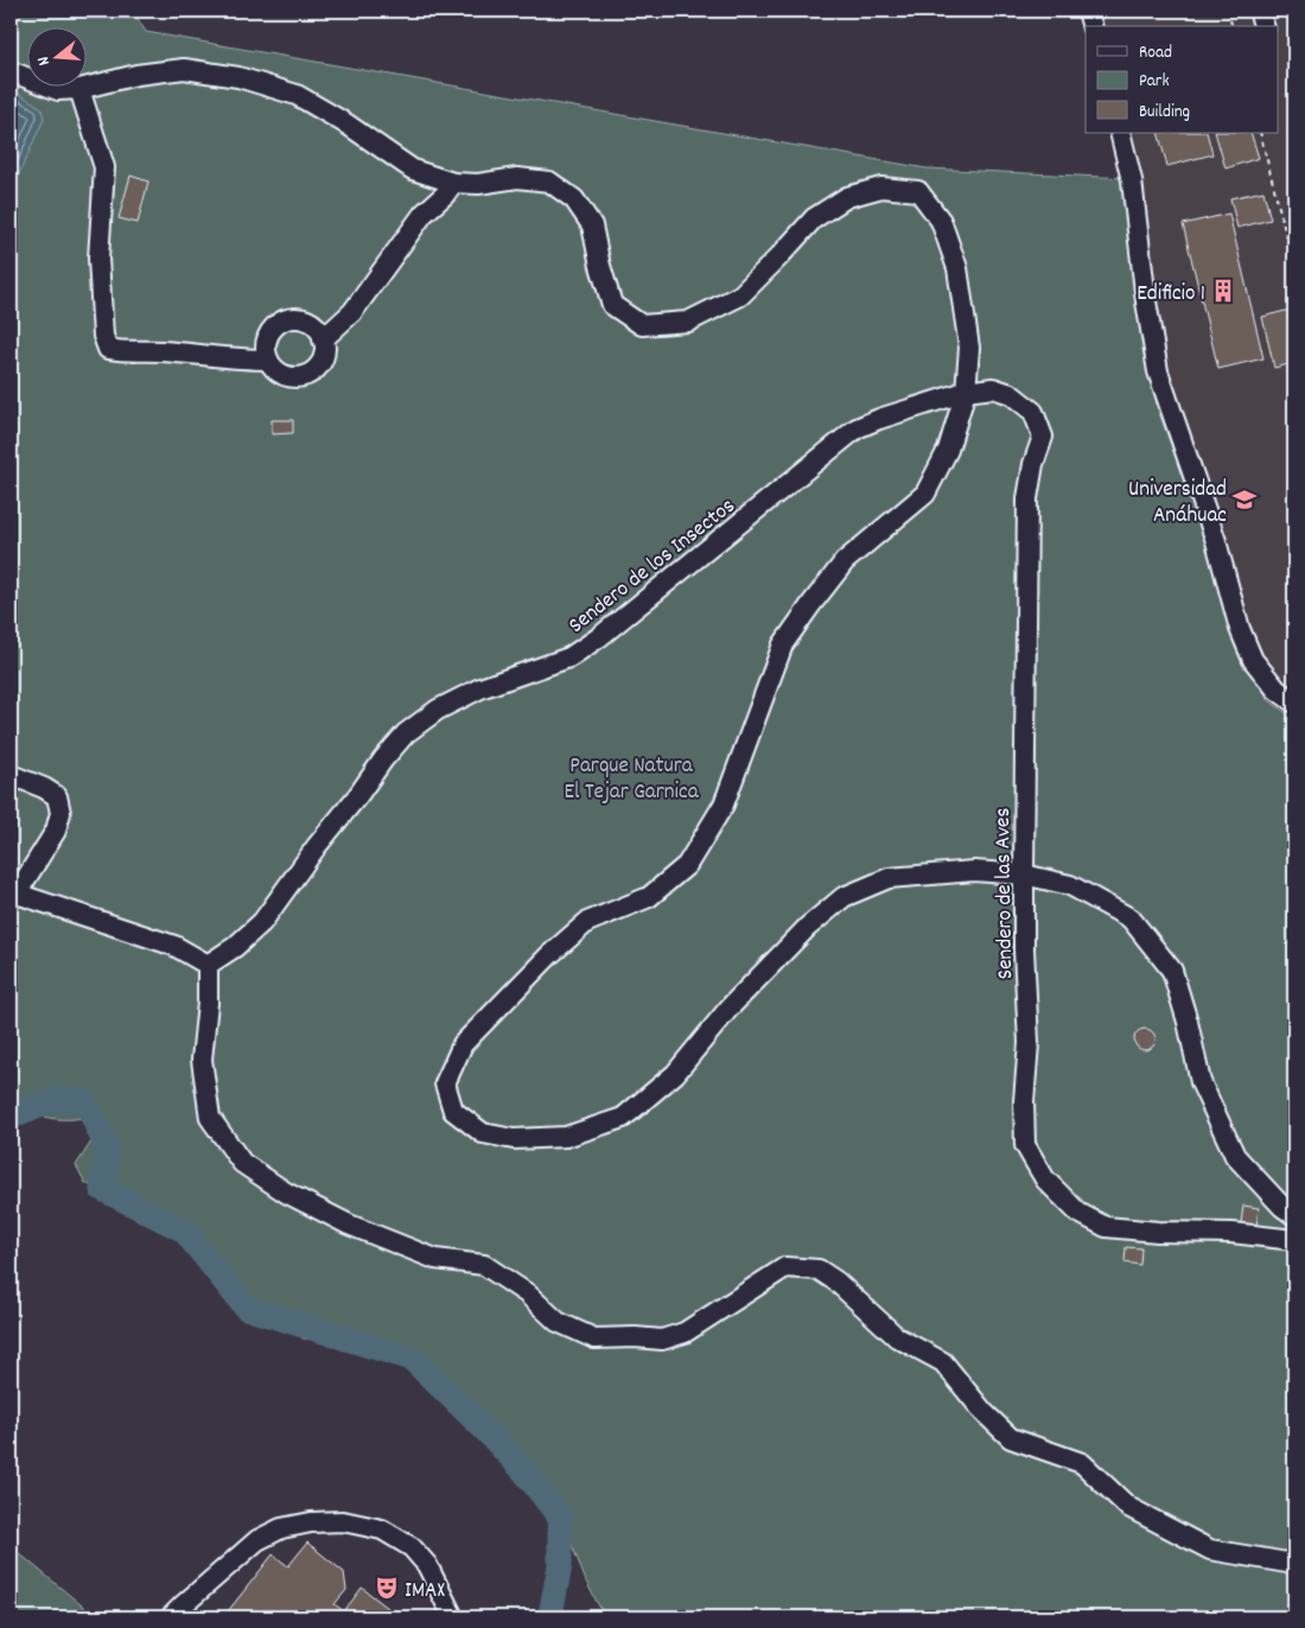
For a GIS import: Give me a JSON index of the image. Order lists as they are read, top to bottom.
{
  "streets": {
    "street": ["Sendero de los Insectos", "Sendero de las Aves"]
  },
  "crossings": [
    ["Sendero de los Insectos", "Sendero de las Aves"]
  ],
  "parks": ["Parque Natura El Tejar Garnica"],
  "places": {
    "building": ["Edificio 1"],
    "school or university": ["Universidad Anáhuac"],
    "theatre": ["IMAX"]
  },
  "legend": ["Road", "Park", "Building"],
  "north": "left"
}
